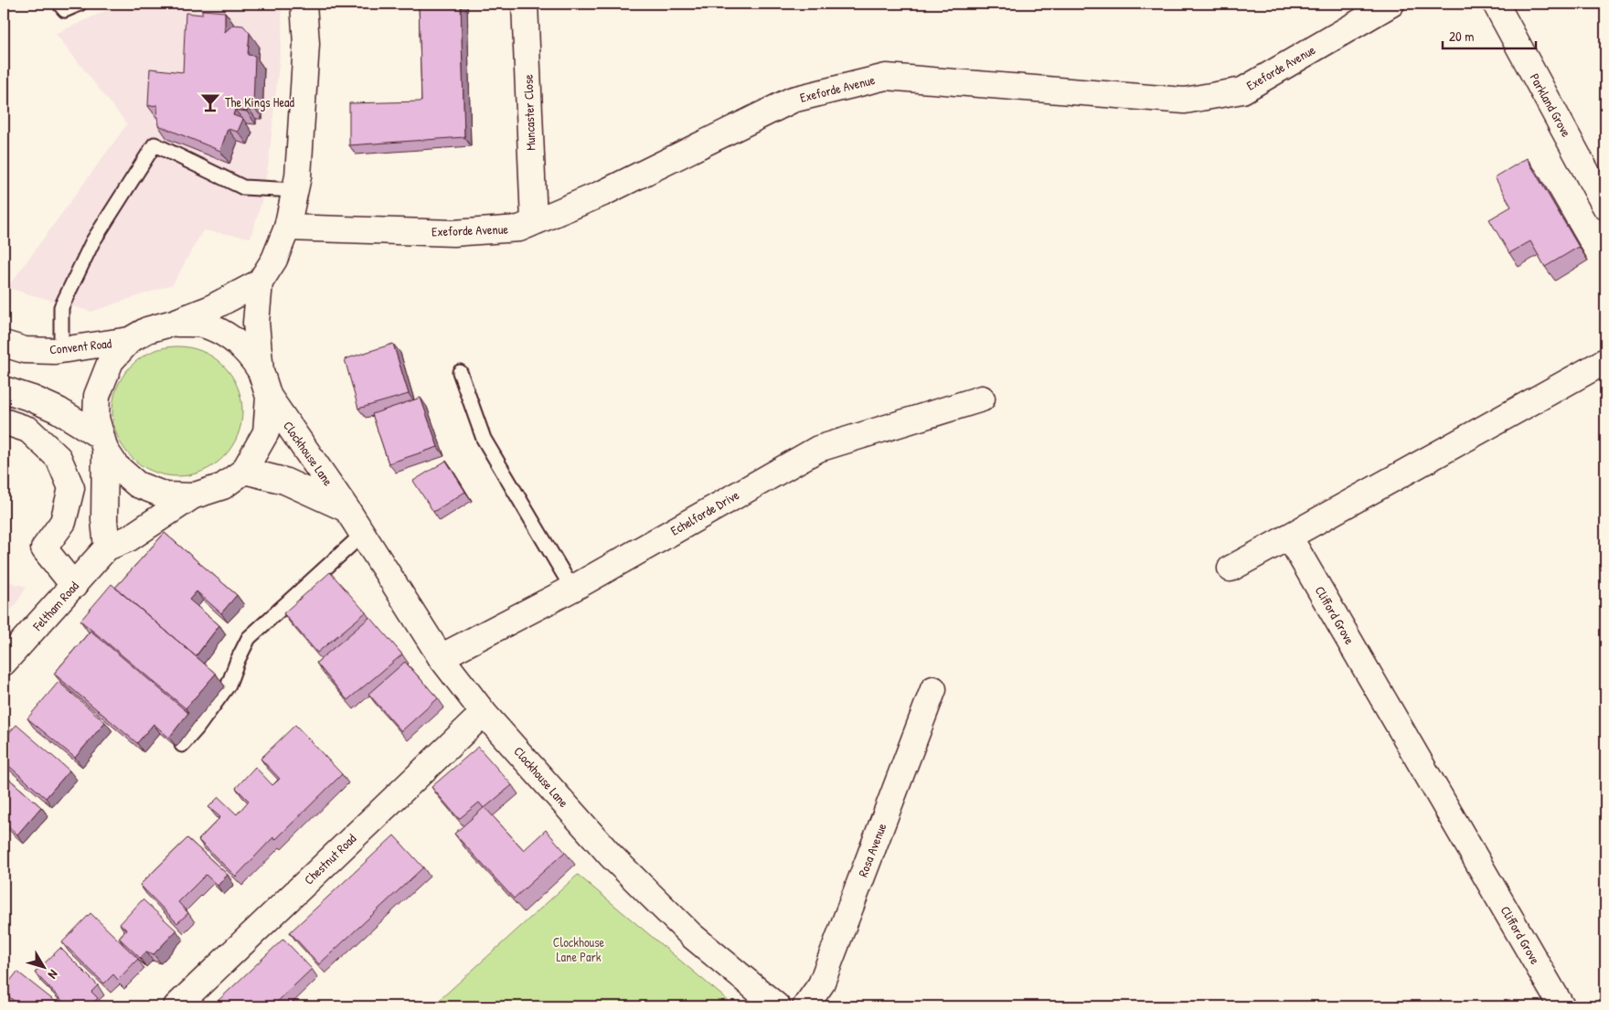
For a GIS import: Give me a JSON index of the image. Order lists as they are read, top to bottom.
{
  "streets": {
    "street": [
      "Exeforde Avenue",
      "Parkland Grove",
      "Muncaster Close",
      "Convent Road",
      "Clockhouse Lane",
      "Echelforde Drive",
      "Feltham Road",
      "Clifford Grove",
      "Rosa Avenue",
      "Chestnut Road"
    ]
  },
  "crossings": [
    ["Exeforde Avenue", "Muncaster Close"],
    ["Clockhouse Lane", "Echelforde Drive"],
    ["Clockhouse Lane", "Chestnut Road"]
  ],
  "parks": ["Clockhouse Lane Park"],
  "places": {
    "bar": ["The Kings Head"]
  },
  "scale_bar": "20 m",
  "north": "bottom right"
}
